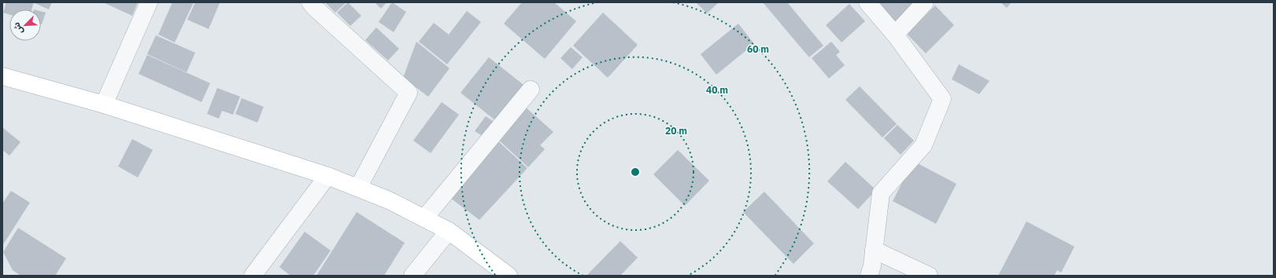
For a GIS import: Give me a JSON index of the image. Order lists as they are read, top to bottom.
{
  "north": "bottom left",
  "rings": ["60 m", "40 m", "20 m"]
}
